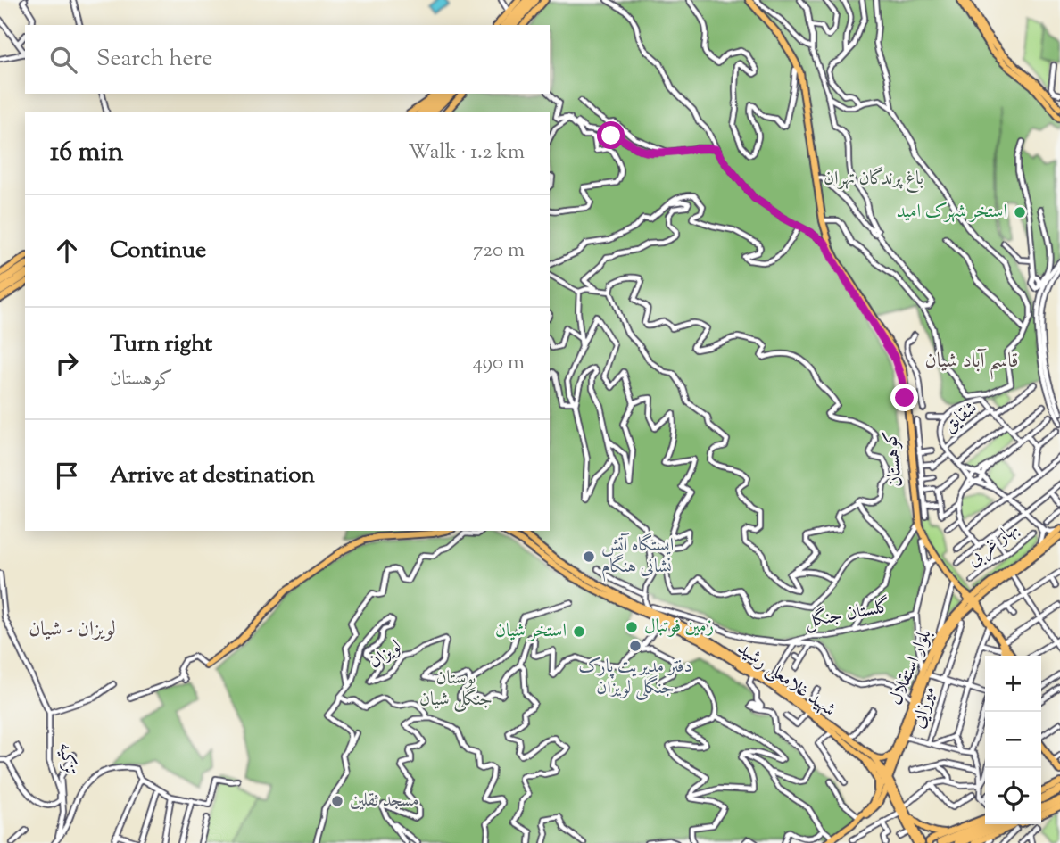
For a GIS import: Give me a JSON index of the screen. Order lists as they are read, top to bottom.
{
  "streets": {
    "main road": ["کوهستان", "بلوار استقلال", "شهید غلامعلی رشید"],
    "street": [
      "شقایق",
      "بهار غربی",
      "گلستان جنگل",
      "لویزان",
      "میرزایی",
      "تزکیه"
    ]
  },
  "crossings": [
    ["کوهستان", "بلوار استقلال"],
    ["گلستان جنگل", "بلوار استقلال"],
    ["گلستان جنگل", "شهید غلامعلی رشید"],
    ["بلوار استقلال", "شهید غلامعلی رشید"]
  ],
  "districts": ["قاسم آباد شیان", "لویزان - شیان"],
  "parks": ["باغ پرندگان تهران", "بوستان جنگلی شیان"],
  "places": [
    "استخر شهرک امید",
    "ایستگاه آتش نشانی هنگام",
    "زمین فوتبال",
    "استخر شیان",
    "دفتر مدیریت پارک جنگلی لویزان",
    "مسجد ثقلین"
  ],
  "page": {
    "search": "Search here",
    "heading": ["16 min", "Walk · 1.2 km"],
    "list": [
      ["Continue", "720 m"],
      ["Turn right", "کوهستان", "490 m"],
      "Arrive at destination"
    ],
    "map_buttons": ["+", "−"]
  }
}
